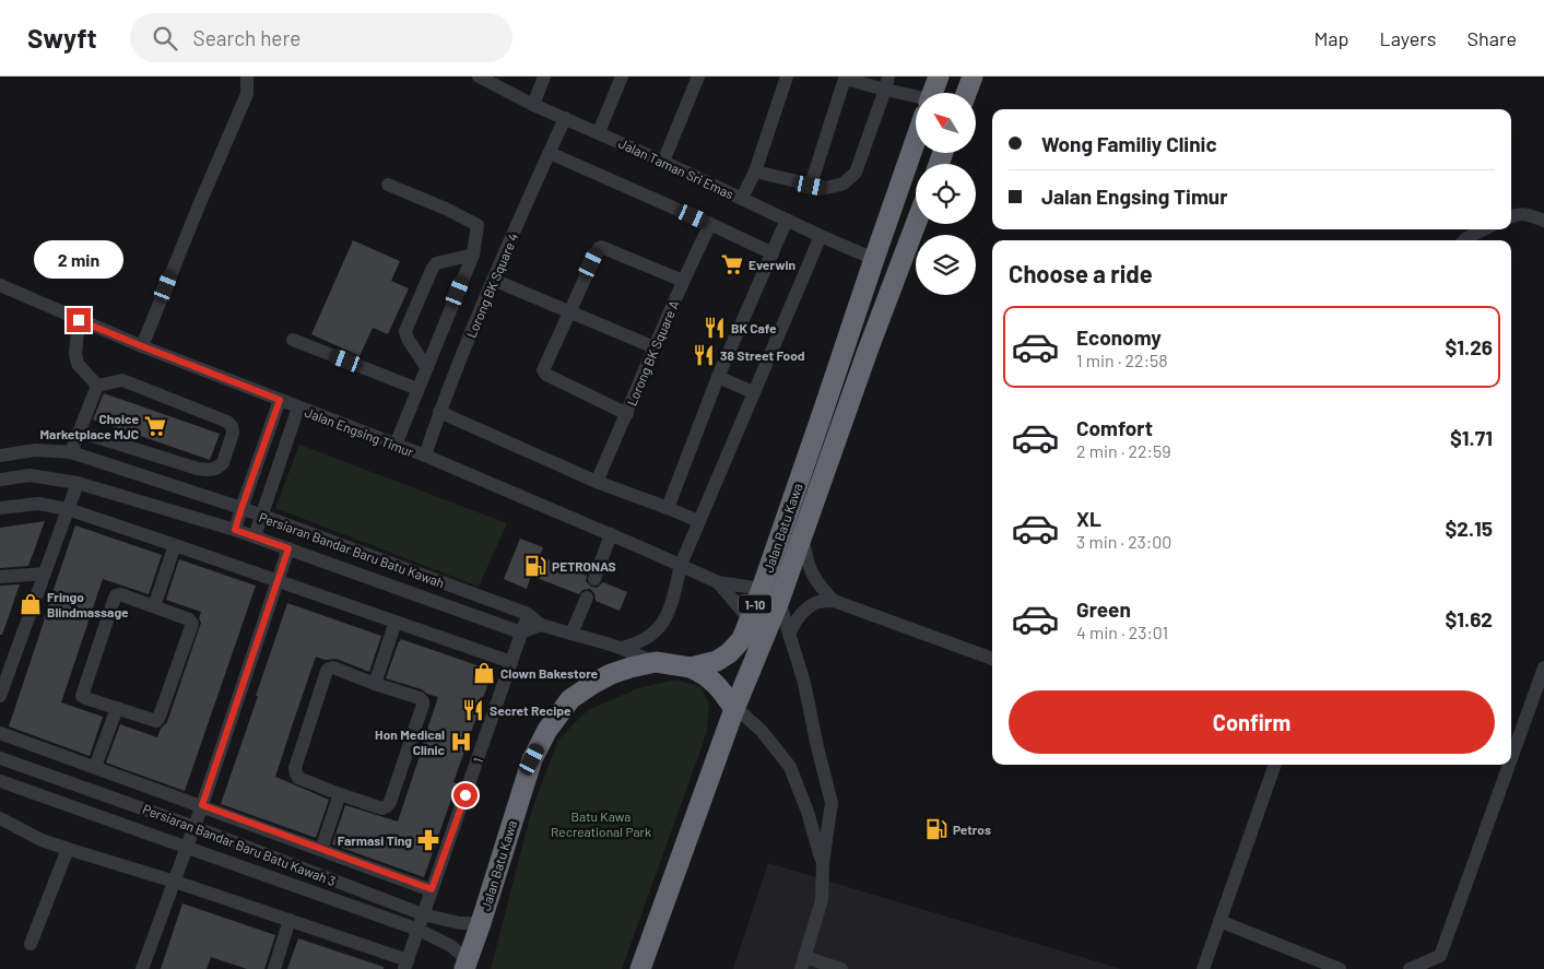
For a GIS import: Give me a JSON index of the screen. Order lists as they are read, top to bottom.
{
  "streets": {
    "highway": ["Jalan Batu Kawa", "1-10"],
    "street": [
      "Jalan Taman Sri Emas",
      "Lorong BK Square 4",
      "Lorong BK Square A",
      "Jalan Engsing Timur",
      "Persiaran Bandar Baru Batu Kawah",
      "1",
      "Persiaran Bandar Baru Batu Kawah 3"
    ]
  },
  "crossings": [
    ["Jalan Taman Sri Emas", "Lorong BK Square 4"],
    ["Jalan Taman Sri Emas", "Jalan Batu Kawa"],
    ["Lorong BK Square 4", "Jalan Engsing Timur"],
    ["Jalan Engsing Timur", "Jalan Batu Kawa"],
    ["Jalan Batu Kawa", "Persiaran Bandar Baru Batu Kawah"],
    ["Jalan Batu Kawa", "Persiaran Bandar Baru Batu Kawah 3"],
    ["Persiaran Bandar Baru Batu Kawah", "1"],
    ["1", "Persiaran Bandar Baru Batu Kawah 3"]
  ],
  "parks": ["Batu Kawa Recreational Park"],
  "places": {
    "supermarket": ["Everwin", "Choice Marketplace MJC"],
    "restaurant": ["BK Cafe", "38 Street Food", "Secret Recipe"],
    "fuel station": ["PETRONAS", "Petros"],
    "shop": ["Fringo Blindmassage", "Clown Bakestore"],
    "hospital": ["Hon Medical Clinic"],
    "pharmacy": ["Farmasi Ting"]
  },
  "north": "top left",
  "page": {
    "header": "Swyft",
    "search": "Search here",
    "nav": ["Map", "Layers", "Share"],
    "banner": ["Wong Familiy Clinic", "Jalan Engsing Timur"],
    "bubble": "2 min",
    "heading": "Choose a ride",
    "list": [
      {
        "name": "Economy",
        "note": "1 min · 22:58",
        "value": "$1.26"
      },
      {
        "name": "Comfort",
        "note": "2 min · 22:59",
        "value": "$1.71"
      },
      {
        "name": "XL",
        "note": "3 min · 23:00",
        "value": "$2.15"
      },
      {
        "name": "Green",
        "note": "4 min · 23:01",
        "value": "$1.62"
      }
    ],
    "buttons": "Confirm"
  }
}
